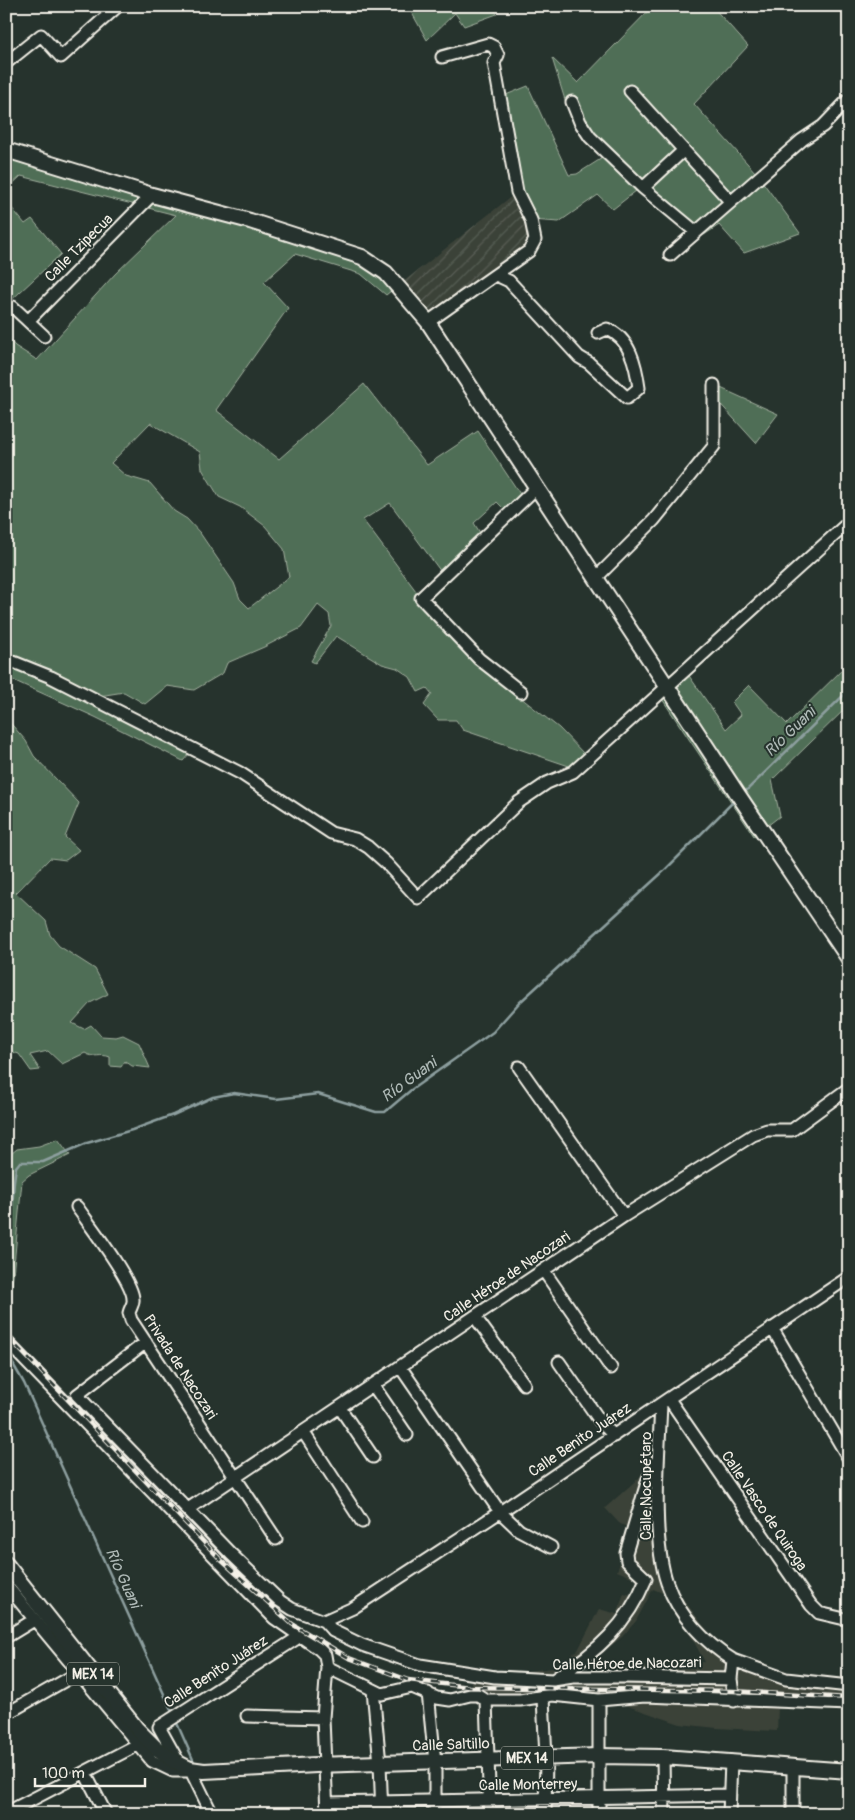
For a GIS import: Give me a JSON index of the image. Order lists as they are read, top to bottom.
{
  "streets": {
    "main road": ["MEX 14", "Calle Saltillo"],
    "street": [
      "Calle Tzipecua",
      "Calle Héroe de Nacozari",
      "Privada de Nacozari",
      "Calle Benito Juárez",
      "Calle Nocupétaro",
      "Calle Vasco de Quiroga",
      "Calle Monterrey"
    ]
  },
  "crossings": [
    ["Calle Héroe de Nacozari", "Privada de Nacozari"],
    ["Calle Héroe de Nacozari", "Calle Benito Juárez"],
    ["Calle Benito Juárez", "Calle Nocupétaro"],
    ["Calle Benito Juárez", "Calle Vasco de Quiroga"],
    ["Calle Benito Juárez", "MEX 14"],
    ["Calle Benito Juárez", "Calle Saltillo"],
    ["Calle Nocupétaro", "Calle Vasco de Quiroga"],
    ["MEX 14", "Calle Saltillo"]
  ],
  "water": ["Río Guani"],
  "scale_bar": "100 m"
}
